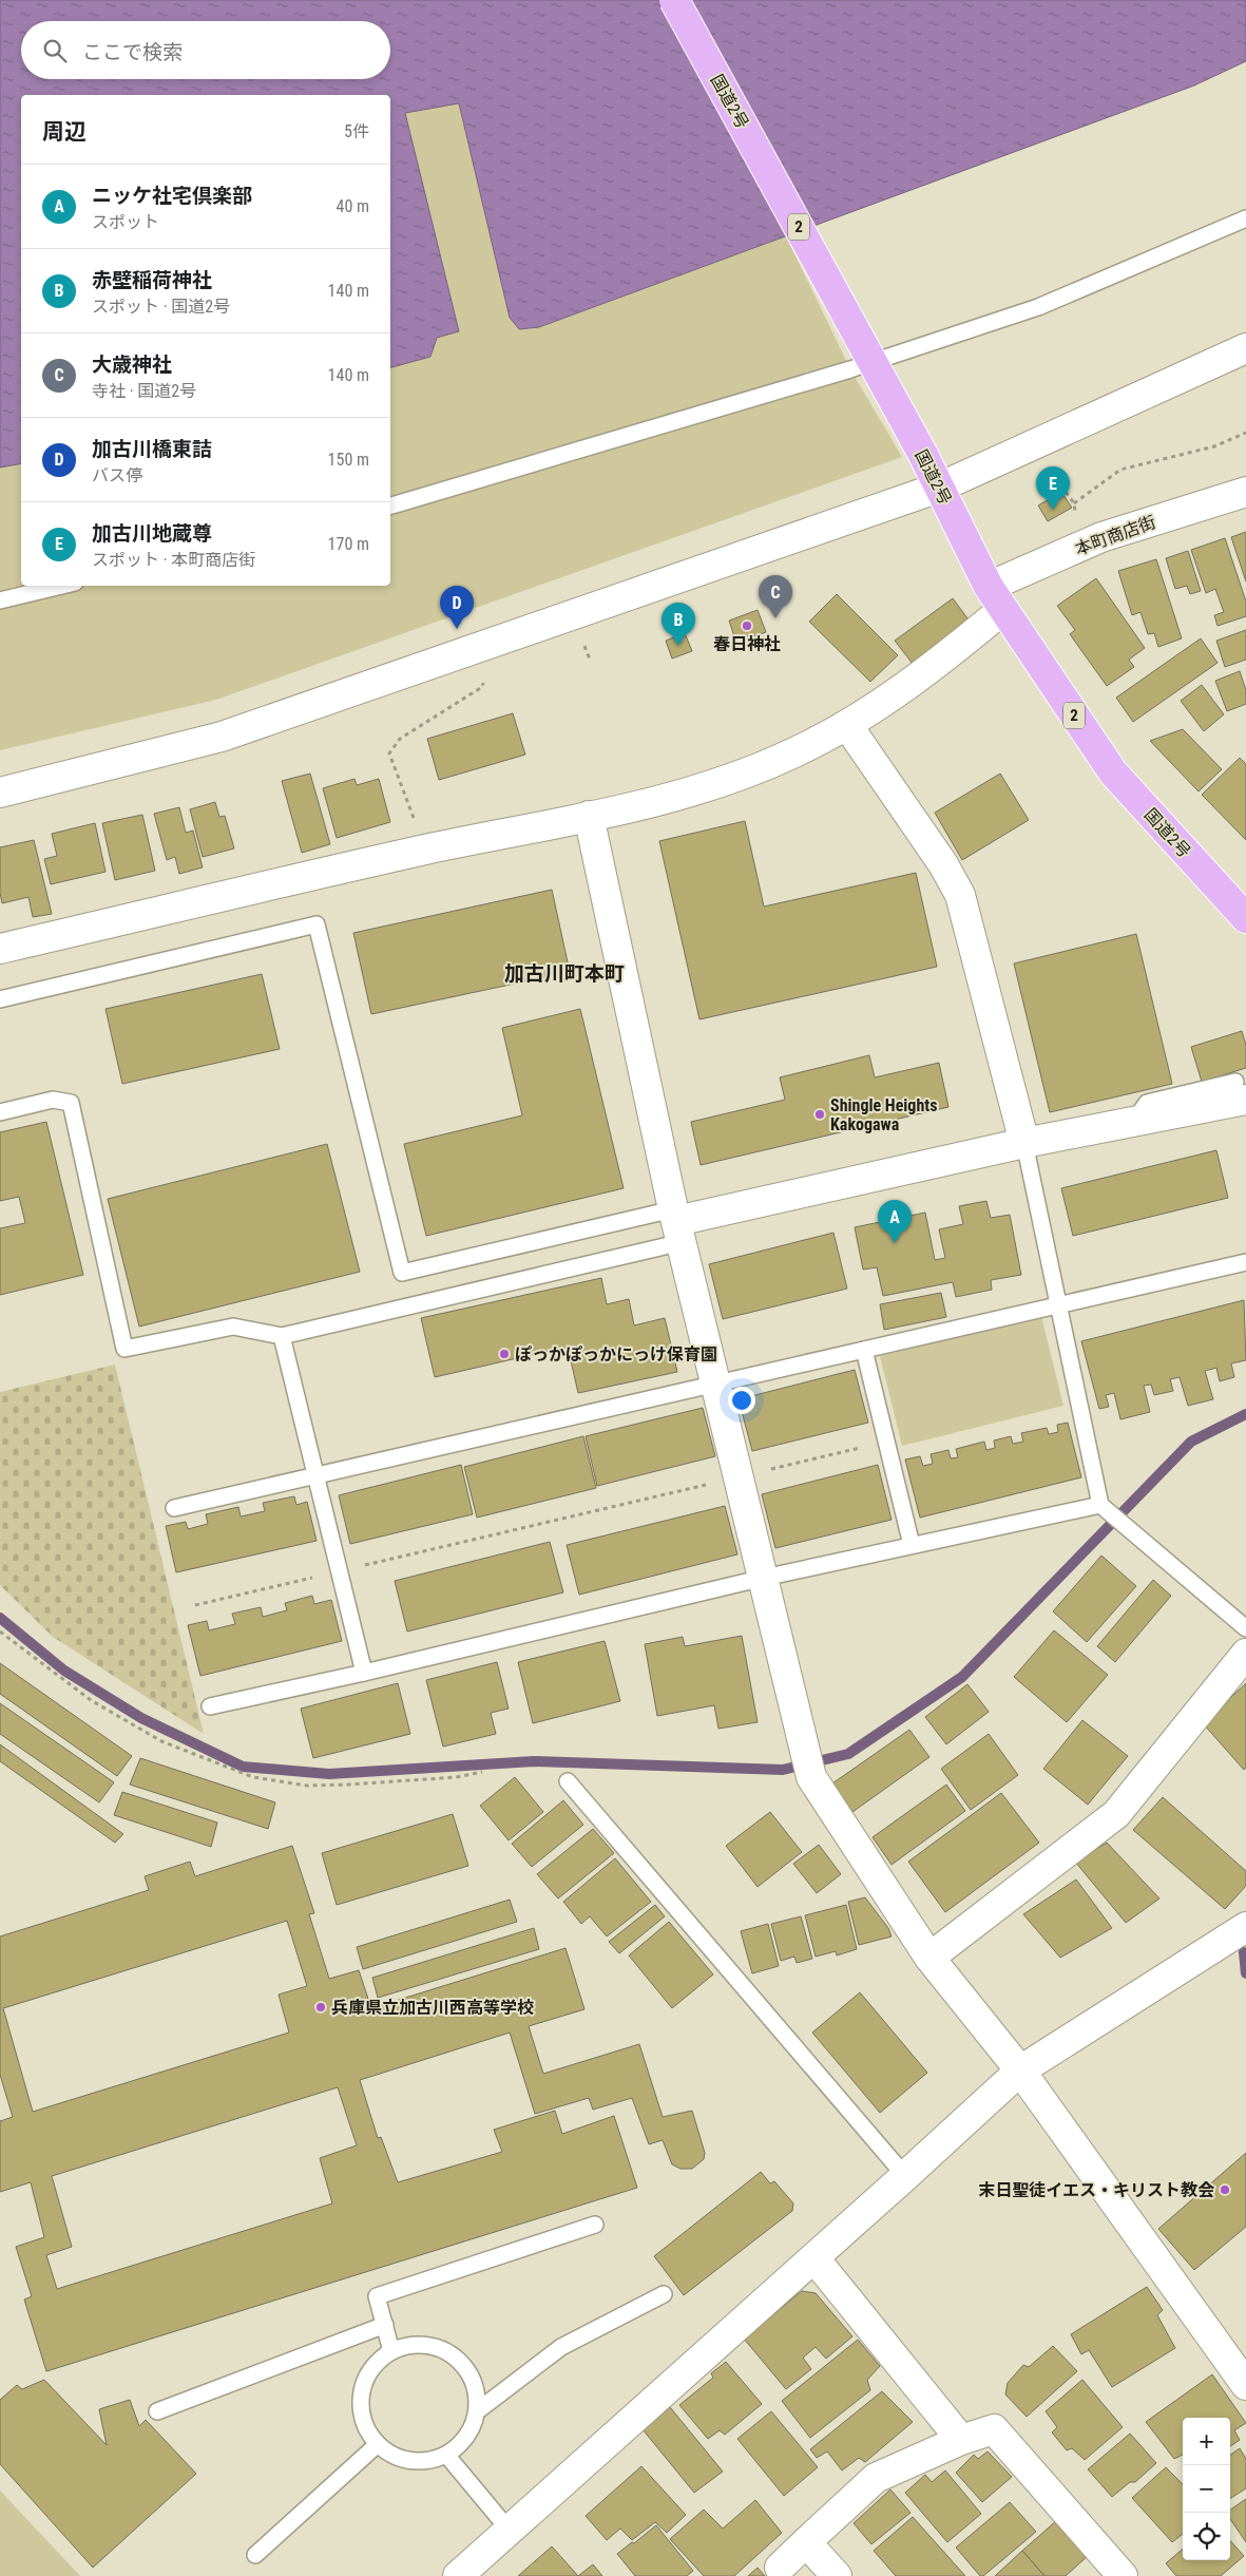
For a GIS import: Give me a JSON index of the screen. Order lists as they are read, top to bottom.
{
  "streets": {
    "highway": ["国道2号", "2"],
    "street": ["本町商店街"]
  },
  "crossings": [
    ["国道2号", "本町商店街"]
  ],
  "districts": ["加古川町本町"],
  "places": [
    "春日神社",
    "Shingle Heights Kakogawa",
    "ぽっかぽっかにっけ保育園",
    "兵庫県立加古川西高等学校",
    "末日聖徒イエス・キリスト教会"
  ],
  "page": {
    "search": "ここで検索",
    "heading": ["周辺", "5件"],
    "list": [
      {
        "mark": "A",
        "name": "ニッケ社宅倶楽部",
        "note": "スポット",
        "value": "40 m"
      },
      {
        "mark": "B",
        "name": "赤壁稲荷神社",
        "note": "スポット · 国道2号",
        "value": "140 m"
      },
      {
        "mark": "C",
        "name": "大歳神社",
        "note": "寺社 · 国道2号",
        "value": "140 m"
      },
      {
        "mark": "D",
        "name": "加古川橋東詰",
        "note": "バス停",
        "value": "150 m"
      },
      {
        "mark": "E",
        "name": "加古川地蔵尊",
        "note": "スポット · 本町商店街",
        "value": "170 m"
      }
    ],
    "pins": [
      "E",
      "C",
      "D",
      "B",
      "A"
    ],
    "map_buttons": ["+", "−"]
  }
}
